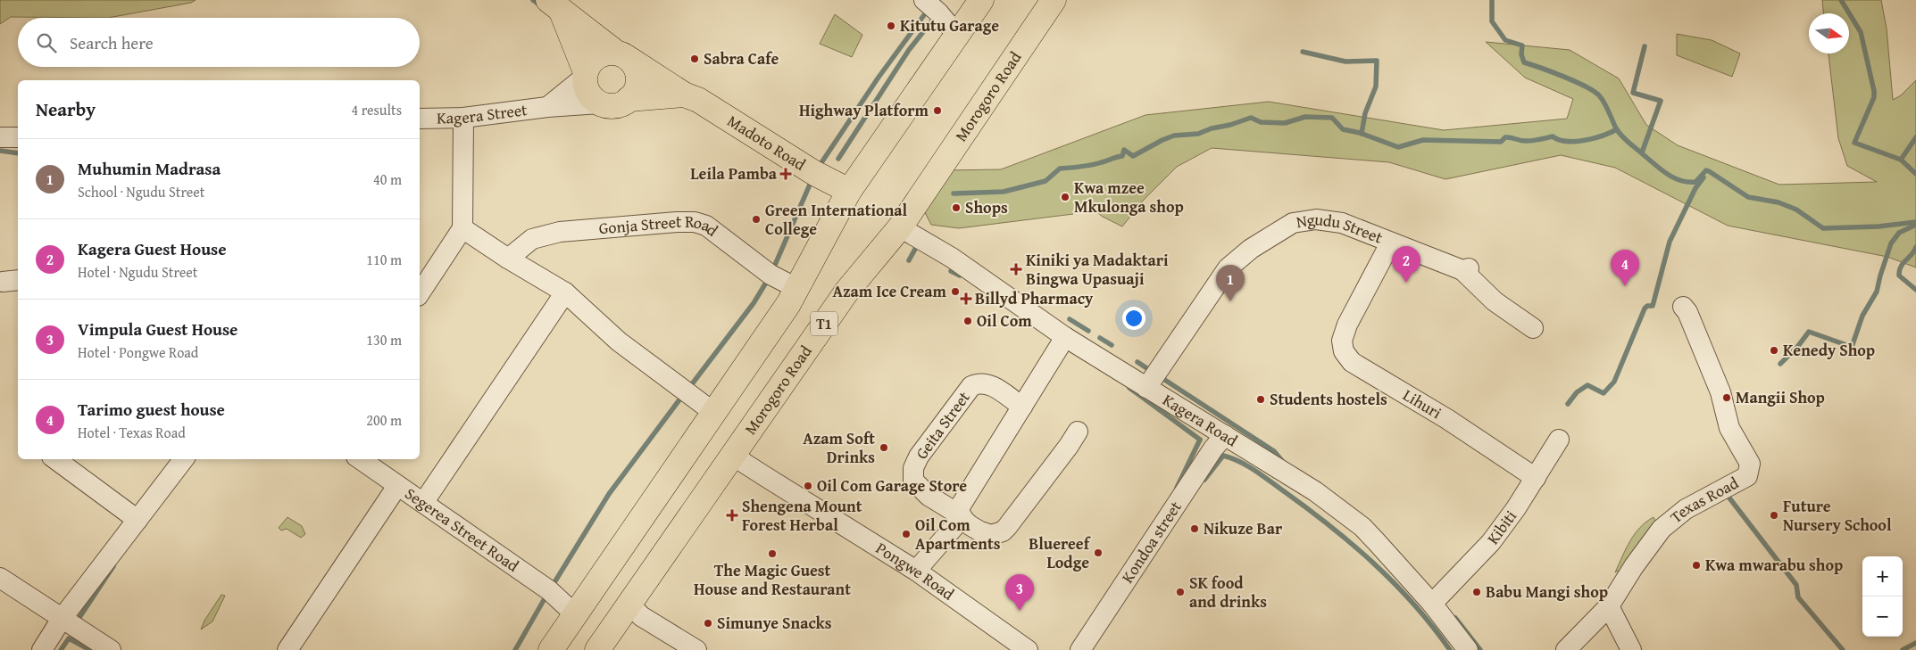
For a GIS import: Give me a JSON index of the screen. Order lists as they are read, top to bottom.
{
  "streets": {
    "main road": ["Morogoro Road", "Madoto Road", "T1"],
    "street": [
      "Kagera Street",
      "Gonja Street Road",
      "Ngudu Street",
      "Lihuri",
      "Kagera Road",
      "Geita Street",
      "Texas Road",
      "Kibiti",
      "Segerea Street Road",
      "Kondoa street",
      "Pongwe Road"
    ]
  },
  "crossings": [
    ["Morogoro Road", "Kagera Road"],
    ["Morogoro Road", "Pongwe Road"],
    ["Kagera Street", "Madoto Road"],
    ["Ngudu Street", "Lihuri"],
    ["Ngudu Street", "Kagera Road"],
    ["Lihuri", "Kibiti"],
    ["Kagera Road", "Kibiti"],
    ["Kagera Road", "Kondoa street"]
  ],
  "places": {
    "other": [
      "Kitutu Garage",
      "Sabra Cafe",
      "Highway Platform",
      "Kwa mzee Mkulonga shop",
      "Shops",
      "Green International College",
      "Azam Ice Cream",
      "Oil Com",
      "Kenedy Shop",
      "Mangii Shop",
      "Students hostels",
      "Azam Soft Drinks",
      "Oil Com Garage Store",
      "Future Nursery School",
      "Nikuze Bar",
      "Oil Com Apartments",
      "Bluereef Lodge",
      "The Magic Guest House and Restaurant",
      "Kwa mwarabu shop",
      "SK food and drinks",
      "Babu Mangi shop",
      "Simunye Snacks"
    ],
    "health": [
      "Leila Pamba",
      "Kiniki ya Madaktari Bingwa Upasuaji",
      "Billyd Pharmacy",
      "Shengena Mount Forest Herbal"
    ]
  },
  "north": "right",
  "page": {
    "search": "Search here",
    "heading": ["Nearby", "4 results"],
    "list": [
      {
        "mark": "1",
        "name": "Muhumin Madrasa",
        "note": "School · Ngudu Street",
        "value": "40 m"
      },
      {
        "mark": "2",
        "name": "Kagera Guest House",
        "note": "Hotel · Ngudu Street",
        "value": "110 m"
      },
      {
        "mark": "3",
        "name": "Vimpula Guest House",
        "note": "Hotel · Pongwe Road",
        "value": "130 m"
      },
      {
        "mark": "4",
        "name": "Tarimo guest house",
        "note": "Hotel · Texas Road",
        "value": "200 m"
      }
    ],
    "pins": [
      "2",
      "4",
      "1",
      "3"
    ],
    "map_buttons": ["+", "−"]
  }
}
